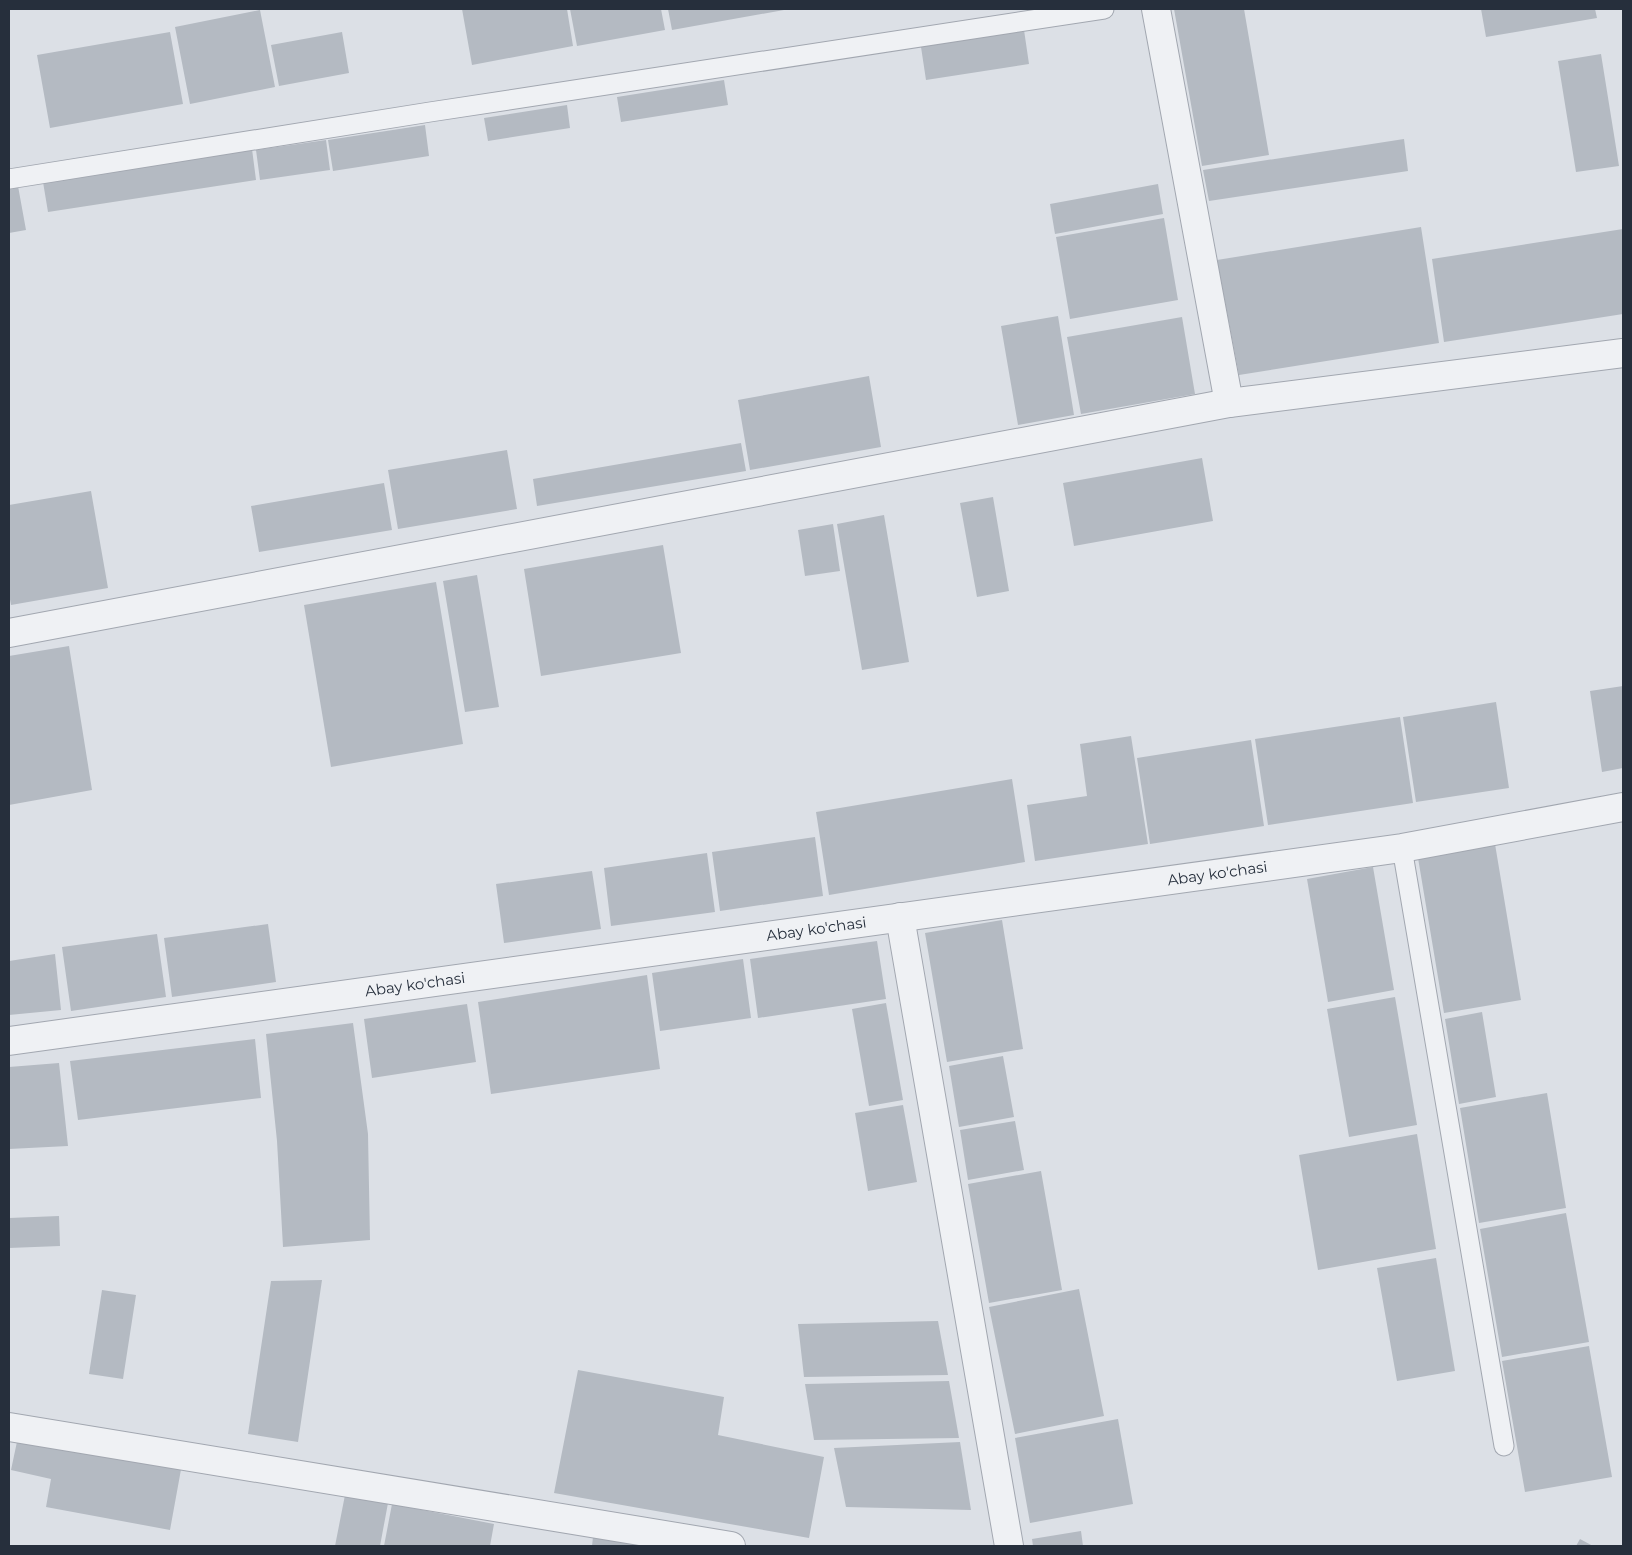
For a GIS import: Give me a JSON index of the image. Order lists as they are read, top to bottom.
{
  "streets": {
    "street": ["Abay ko'chasi"]
  }
}
